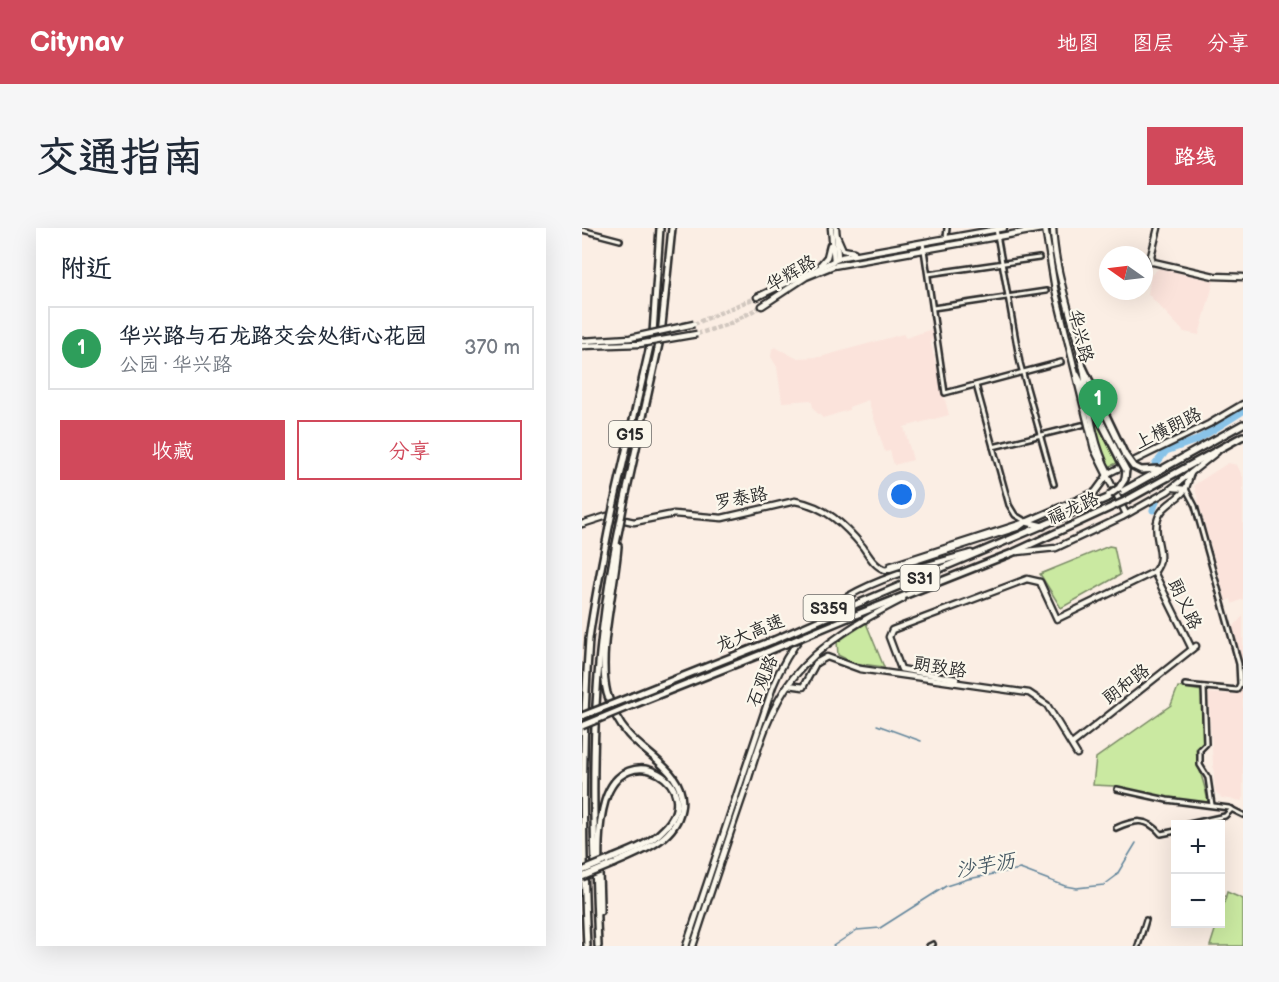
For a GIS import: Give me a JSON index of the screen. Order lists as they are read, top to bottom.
{
  "streets": {
    "highway": [
      "G15",
      "福龙路",
      "S31",
      "龙大高速"
    ],
    "main road": [
      "华辉路",
      "华兴路",
      "上横朗路",
      "罗泰路",
      "朗义路",
      "S359",
      "朗致路",
      "石观路",
      "朗和路"
    ]
  },
  "crossings": [
    ["华辉路", "华兴路"],
    ["华兴路", "上横朗路"],
    ["华兴路", "罗泰路"],
    ["上横朗路", "罗泰路"],
    ["福龙路", "龙大高速"],
    ["福龙路", "石观路"],
    ["朗义路", "朗和路"],
    ["龙大高速", "石观路"],
    ["朗致路", "石观路"],
    ["朗致路", "朗和路"]
  ],
  "water": ["沙芋沥"],
  "north": "left",
  "page": {
    "header": "Citynav",
    "nav": ["地图", "图层", "分享"],
    "buttons": [
      "路线",
      ["收藏", "分享"]
    ],
    "title": "交通指南",
    "heading": "附近",
    "list": [
      {
        "mark": "1",
        "name": "华兴路与石龙路交会处街心花园",
        "note": "公园 · 华兴路",
        "value": "370 m"
      }
    ],
    "pins": "1",
    "map_buttons": ["+", "−"]
  }
}
